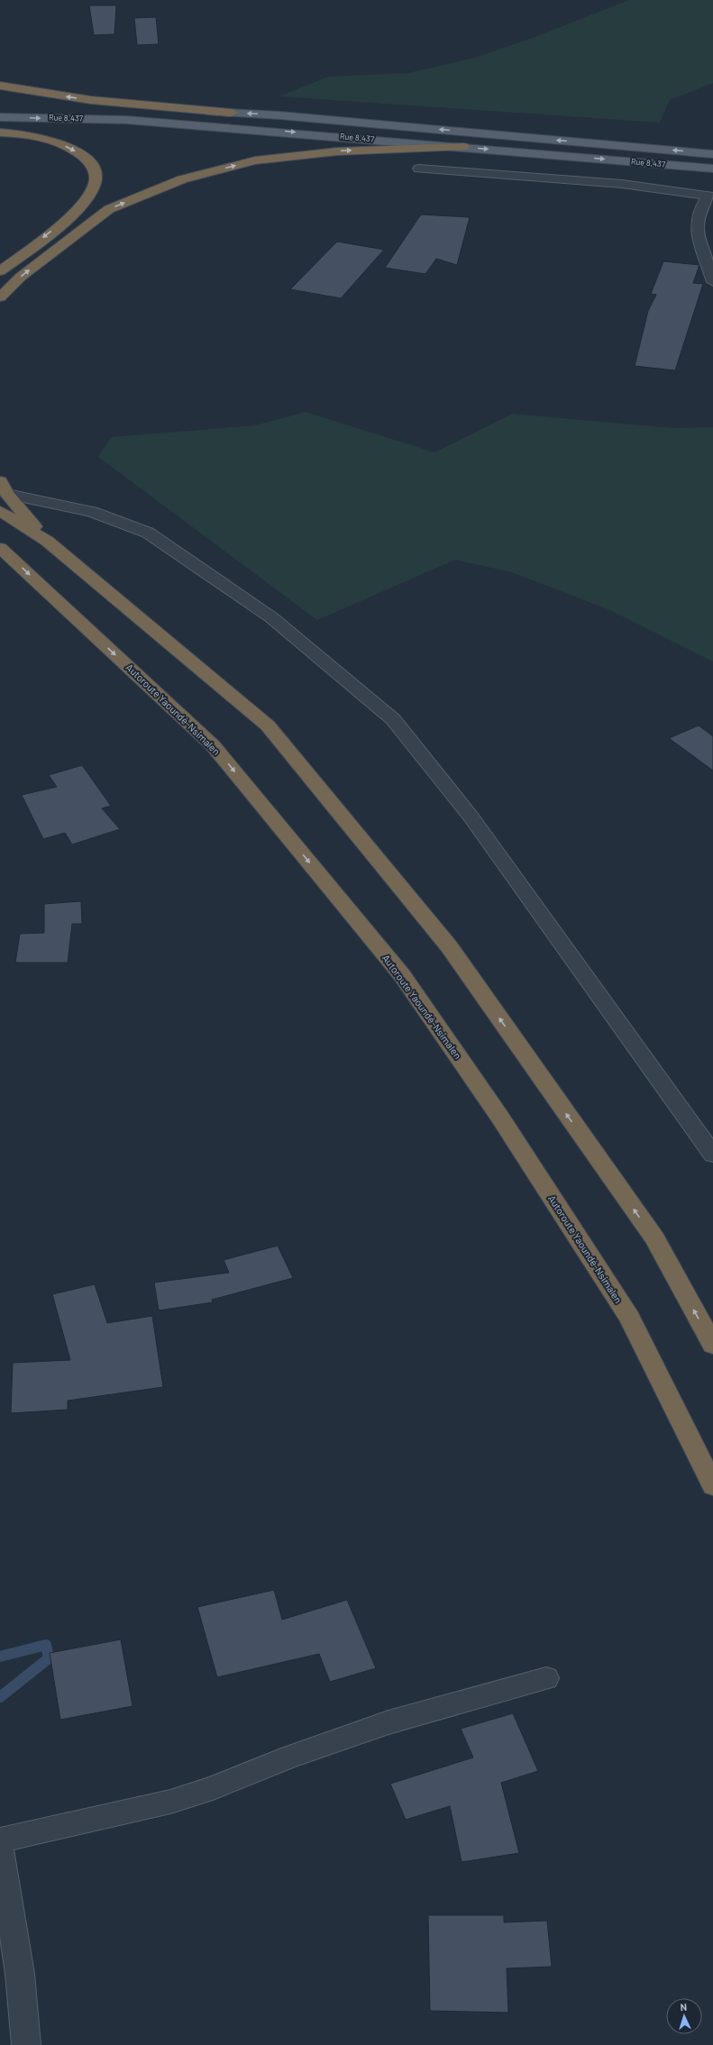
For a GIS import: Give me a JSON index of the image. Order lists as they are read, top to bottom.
{
  "streets": {
    "highway": ["Autoroute Yaoundé-Nsimalen"],
    "main road": ["Rue 8.437"]
  },
  "north": "top"
}
